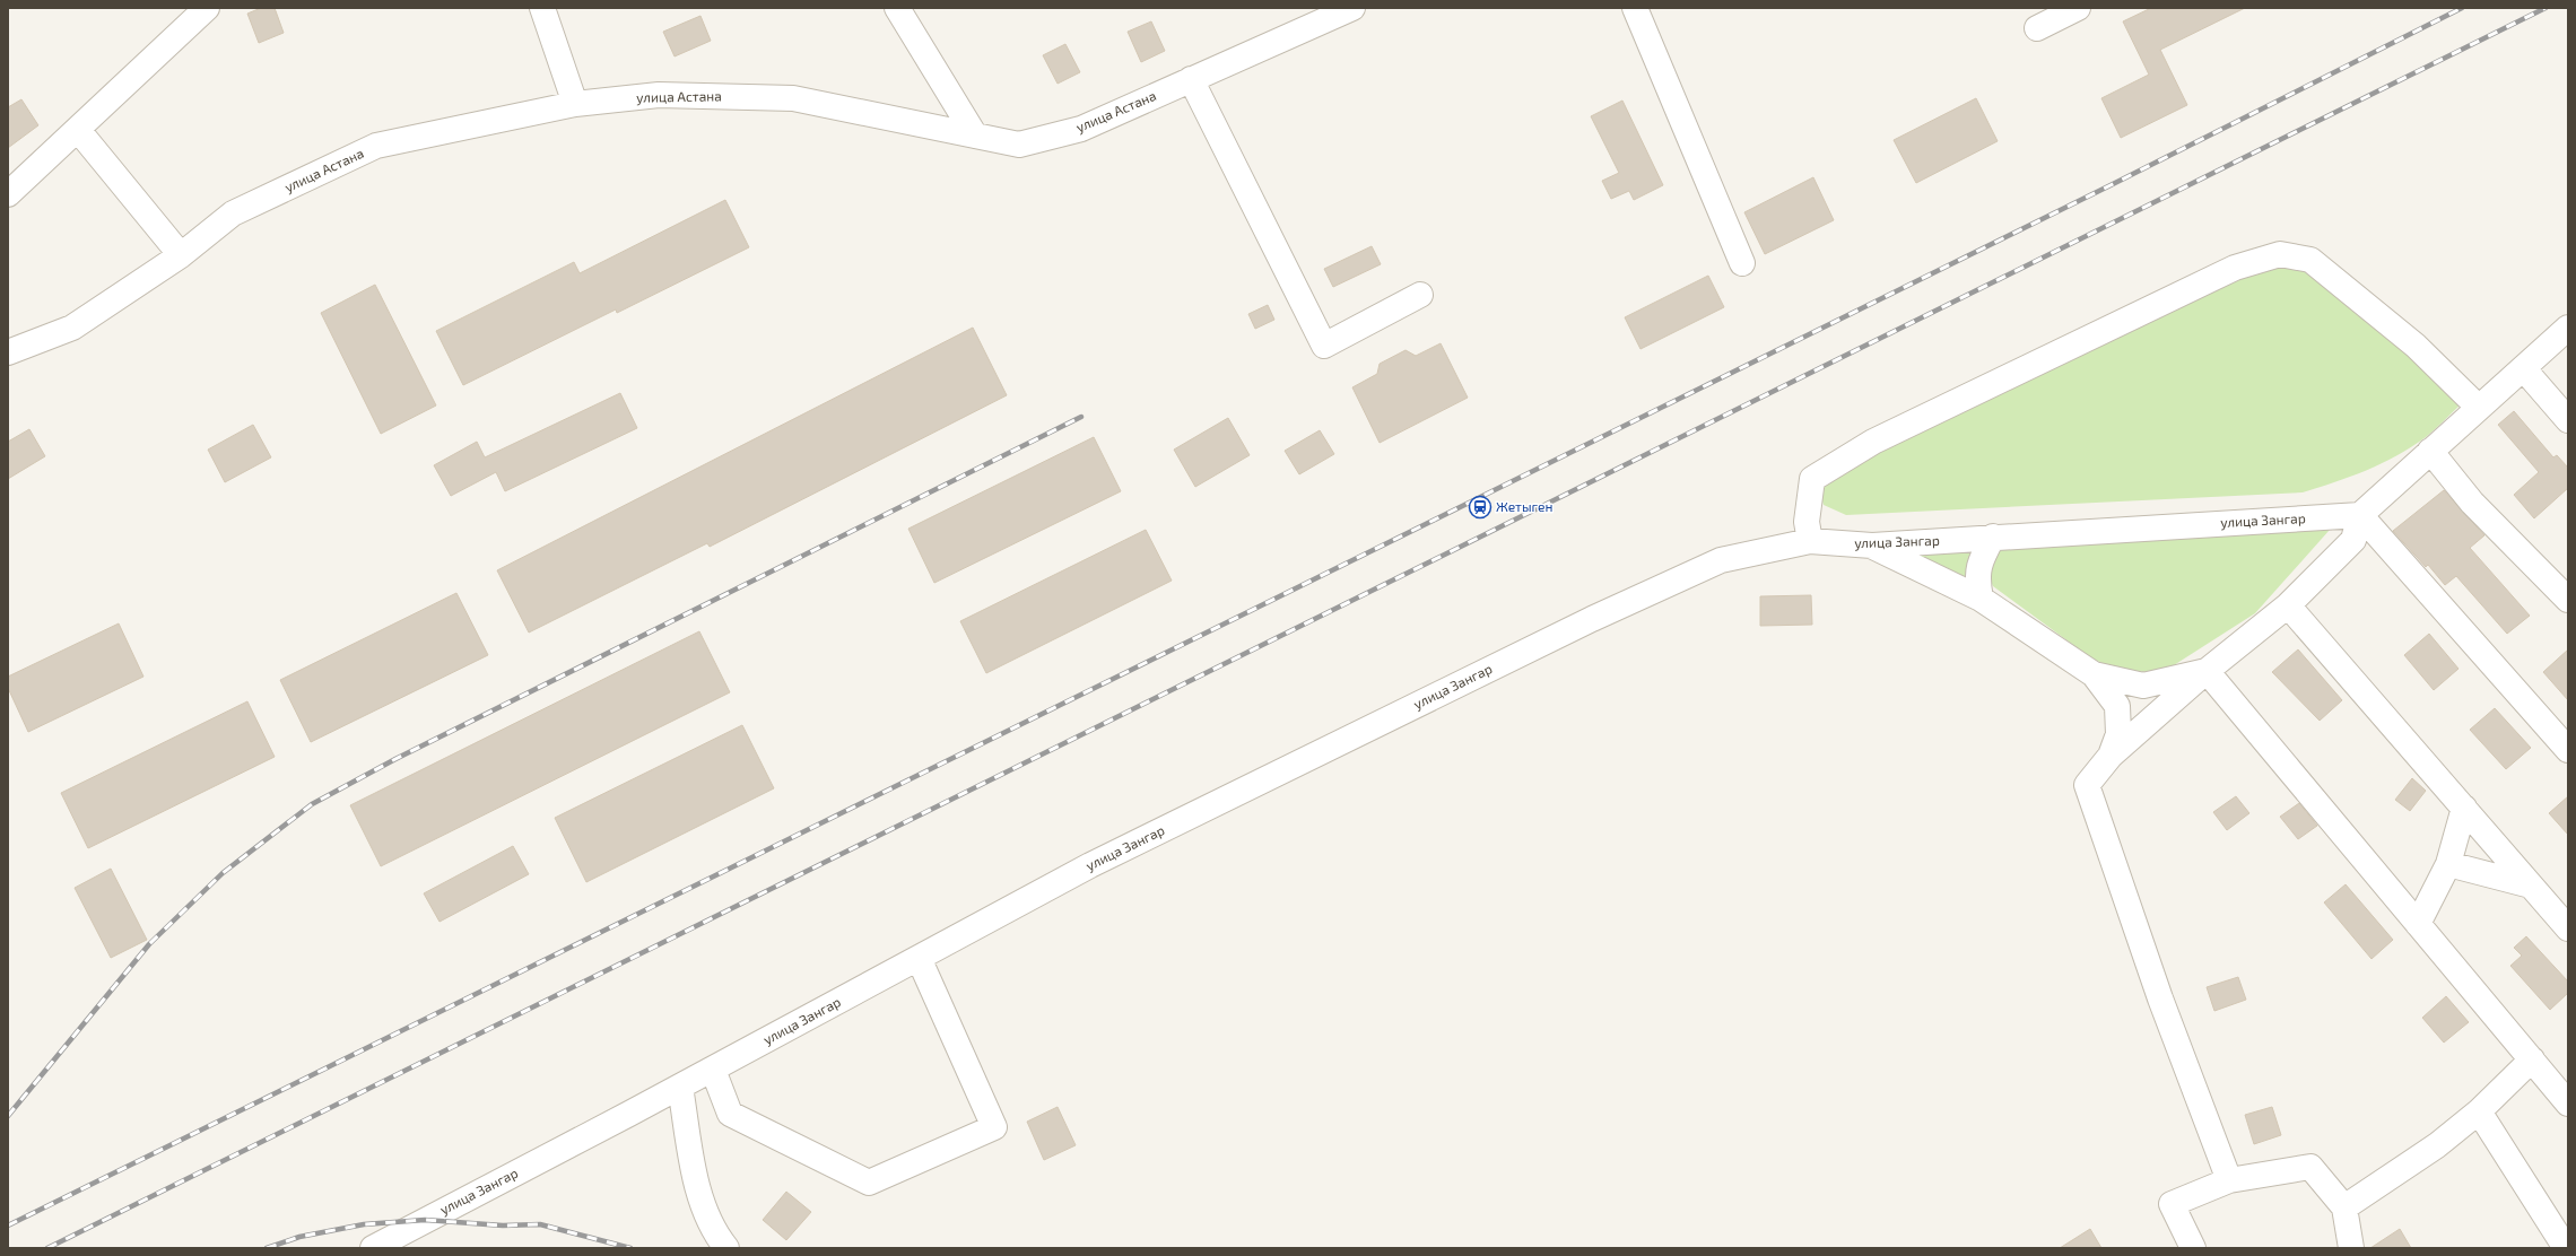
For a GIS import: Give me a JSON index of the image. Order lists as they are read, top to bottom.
{
  "streets": {
    "street": ["улица Астана", "улица Зангар"]
  },
  "places": {
    "station": ["Жетыген"]
  }
}
